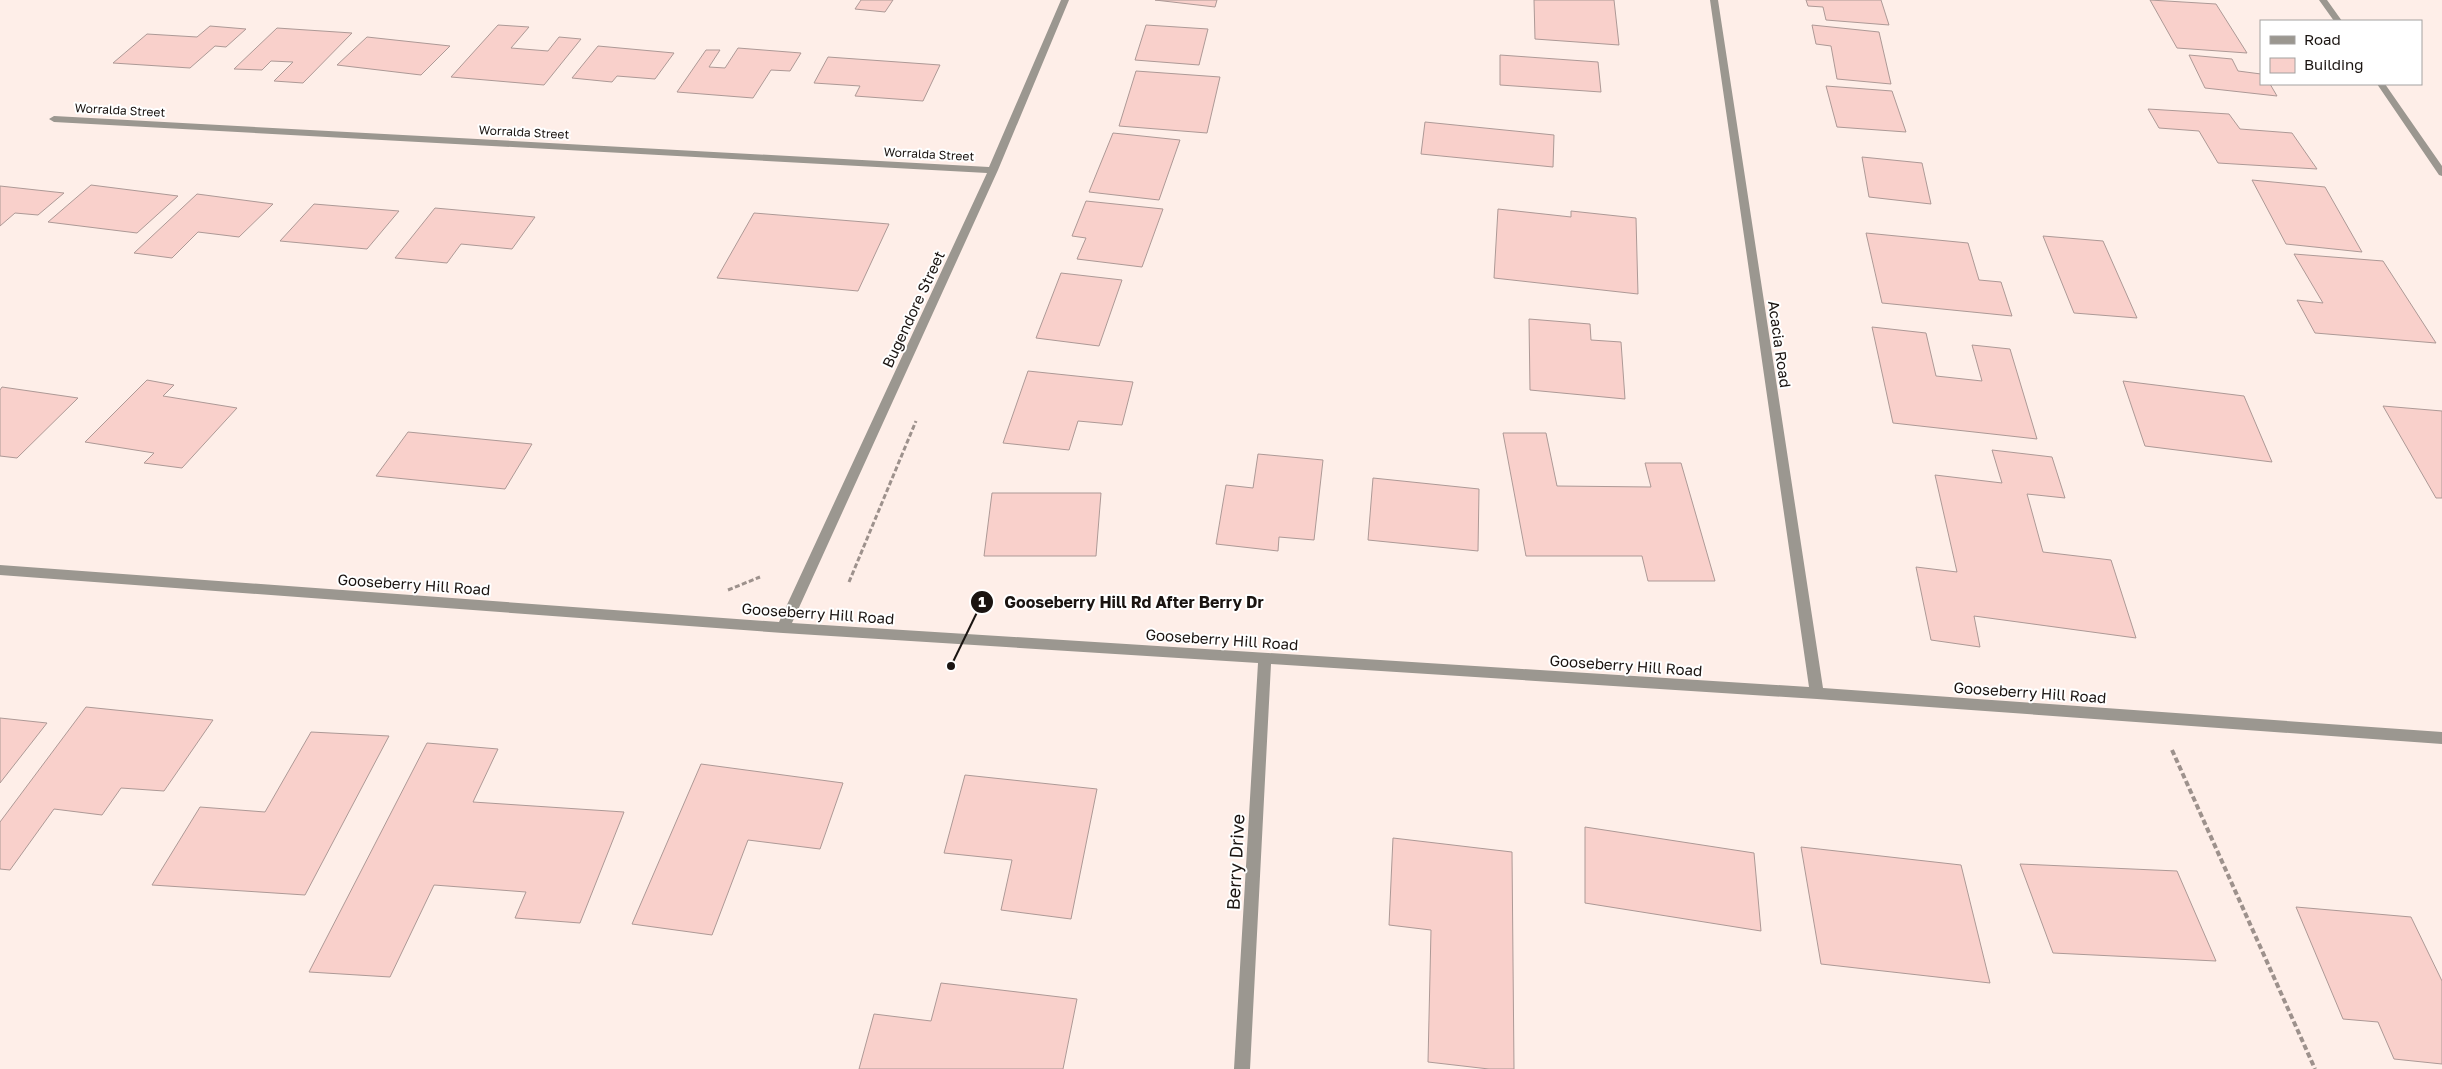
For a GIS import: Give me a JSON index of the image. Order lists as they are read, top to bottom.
{
  "streets": {
    "street": [
      "Worralda Street",
      "Bugendore Street",
      "Acacia Road",
      "Gooseberry Hill Road",
      "Berry Drive"
    ]
  },
  "crossings": [
    ["Worralda Street", "Bugendore Street"],
    ["Bugendore Street", "Gooseberry Hill Road"],
    ["Acacia Road", "Gooseberry Hill Road"],
    ["Gooseberry Hill Road", "Berry Drive"]
  ],
  "places": ["Gooseberry Hill Rd After Berry Dr"],
  "legend": ["Road", "Building"]
}
